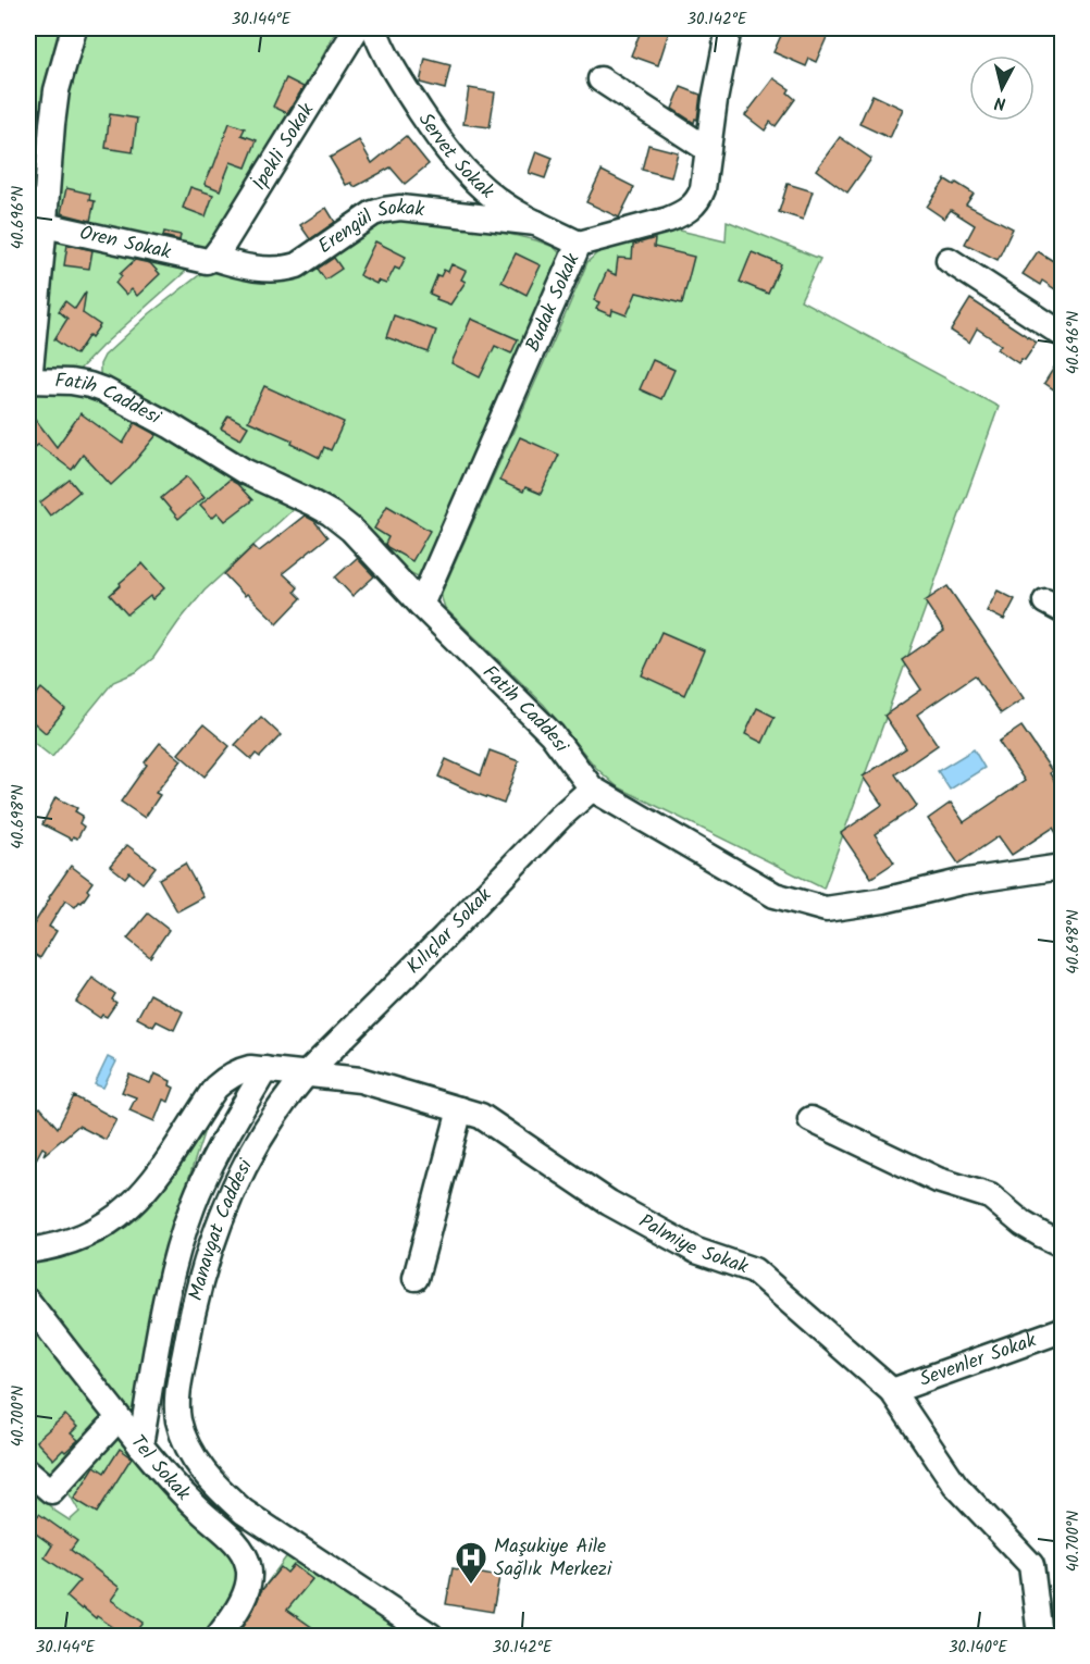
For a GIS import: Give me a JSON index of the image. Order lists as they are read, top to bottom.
{
  "streets": {
    "street": [
      "İpekli Sokak",
      "Servet Sokak",
      "Erengül Sokak",
      "Ören Sokak",
      "Budak Sokak",
      "Fatih Caddesi",
      "Kılıçlar Sokak",
      "Manavgat Caddesi",
      "Palmiye Sokak",
      "Sevenler Sokak",
      "Tel Sokak"
    ]
  },
  "crossings": [
    ["İpekli Sokak", "Erengül Sokak"],
    ["İpekli Sokak", "Ören Sokak"],
    ["Servet Sokak", "Erengül Sokak"],
    ["Servet Sokak", "Budak Sokak"],
    ["Erengül Sokak", "Ören Sokak"],
    ["Budak Sokak", "Fatih Caddesi"],
    ["Fatih Caddesi", "Kılıçlar Sokak"],
    ["Kılıçlar Sokak", "Manavgat Caddesi"],
    ["Kılıçlar Sokak", "Palmiye Sokak"],
    ["Manavgat Caddesi", "Palmiye Sokak"],
    ["Palmiye Sokak", "Sevenler Sokak"]
  ],
  "places": {
    "hospital": ["Maşukiye Aile Sağlık Merkezi"]
  },
  "north": "bottom",
  "coordinates": [
    "30.144°E",
    "30.142°E",
    "40.696°N",
    "40.698°N",
    "40.700°N",
    "30.140°E"
  ]
}
